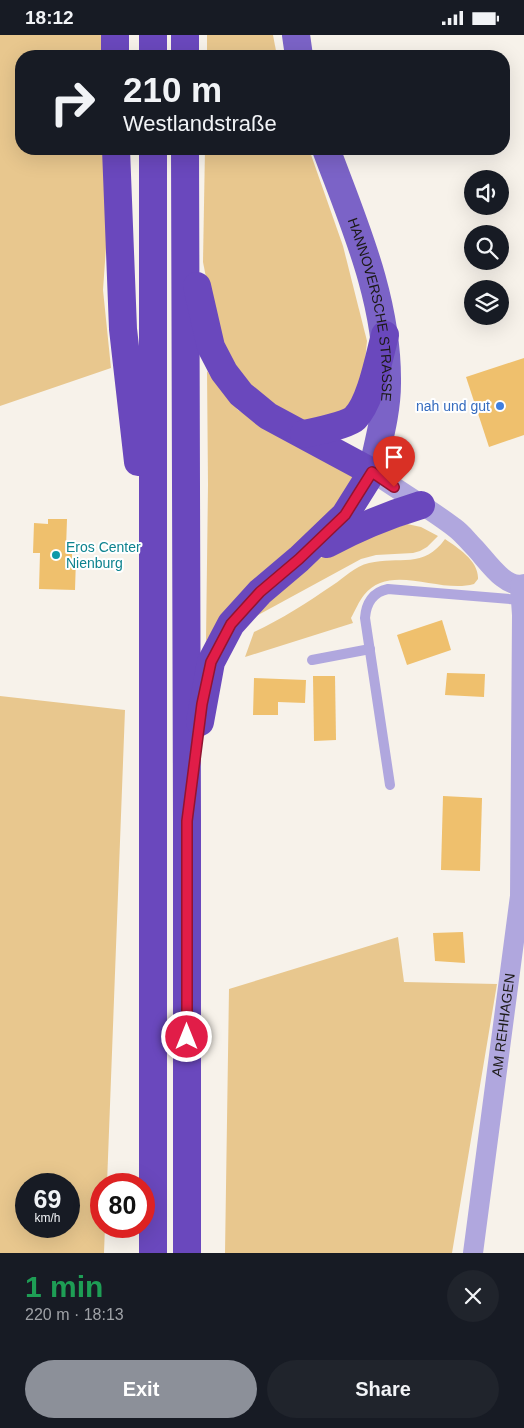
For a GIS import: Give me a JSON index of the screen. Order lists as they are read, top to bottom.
{
  "streets": {
    "main road": ["HANNOVERSCHE STRASSE"],
    "street": ["AM REHHAGEN"]
  },
  "places": ["nah und gut", "Eros Center Nienburg"],
  "page": {
    "status": "18:12",
    "turn": ["210 m", "Westlandstraße"],
    "speed": "69 km/h",
    "limit": "80",
    "heading": ["1 min", "220 m · 18:13"],
    "buttons": ["Exit", "Share"]
  }
}
